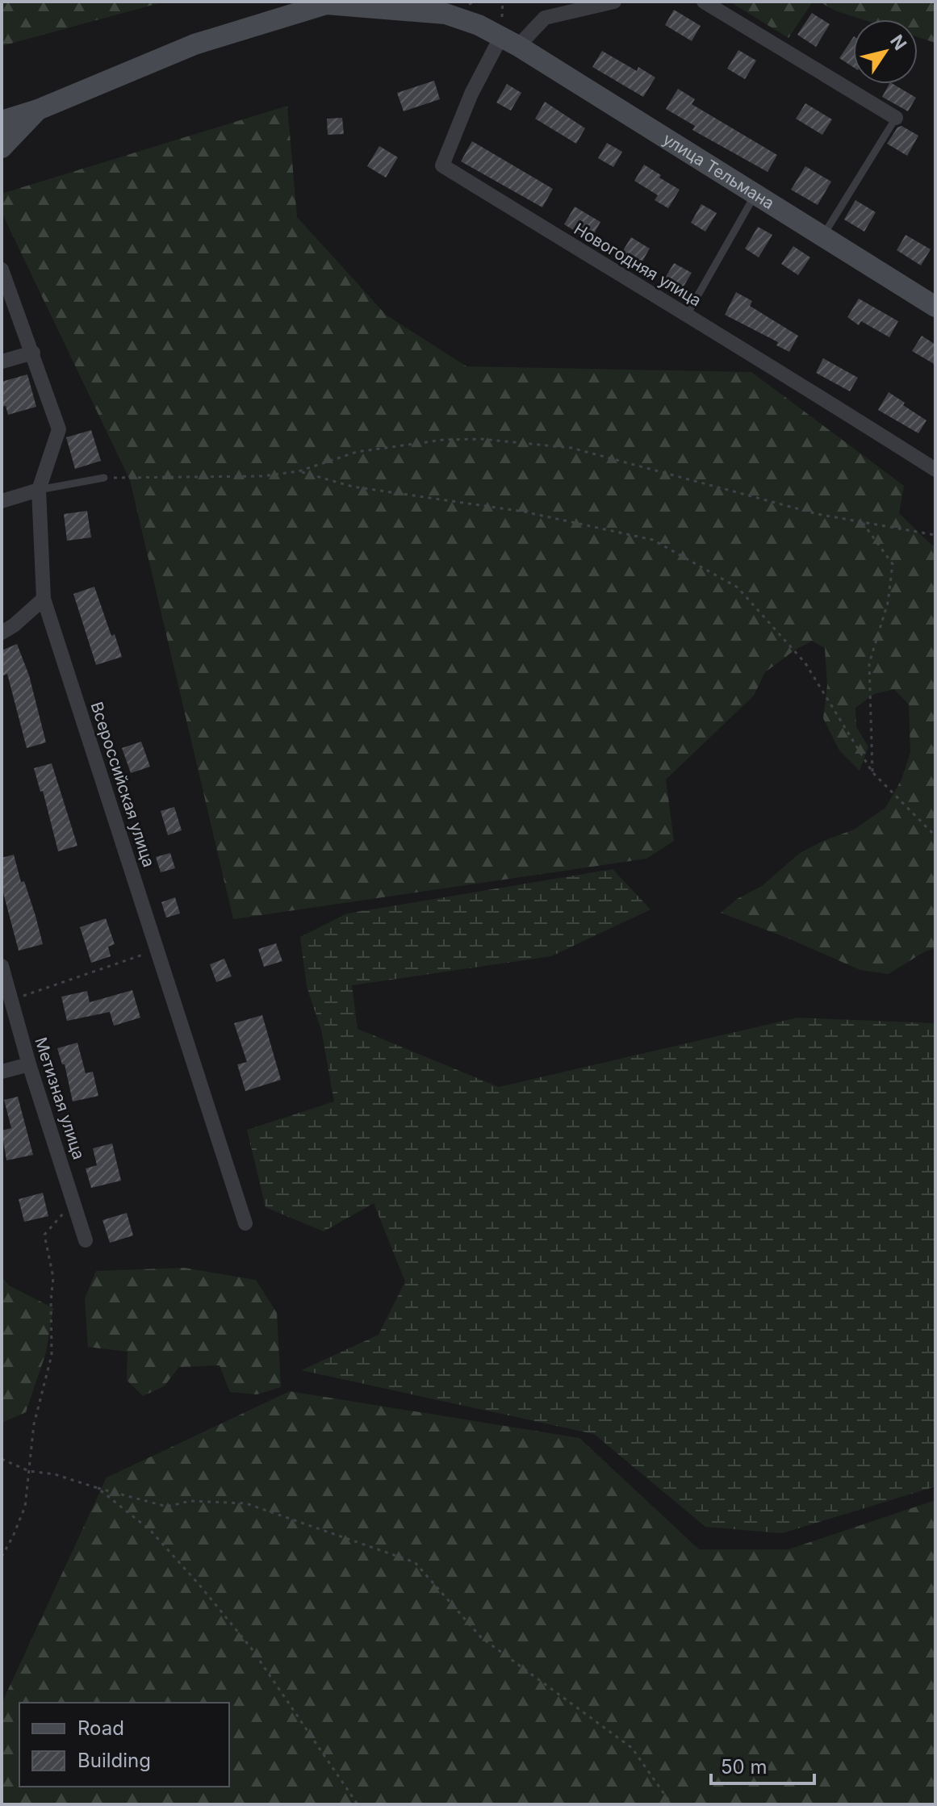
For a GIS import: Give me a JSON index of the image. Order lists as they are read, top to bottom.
{
  "streets": {
    "street": [
      "улица Тельмана",
      "Новогодняя улица",
      "Всероссийская улица",
      "Метизная улица"
    ]
  },
  "crossings": [
    ["улица Тельмана", "Новогодняя улица"]
  ],
  "legend": ["Road", "Building"],
  "scale_bar": "50 m",
  "north": "top right"
}
